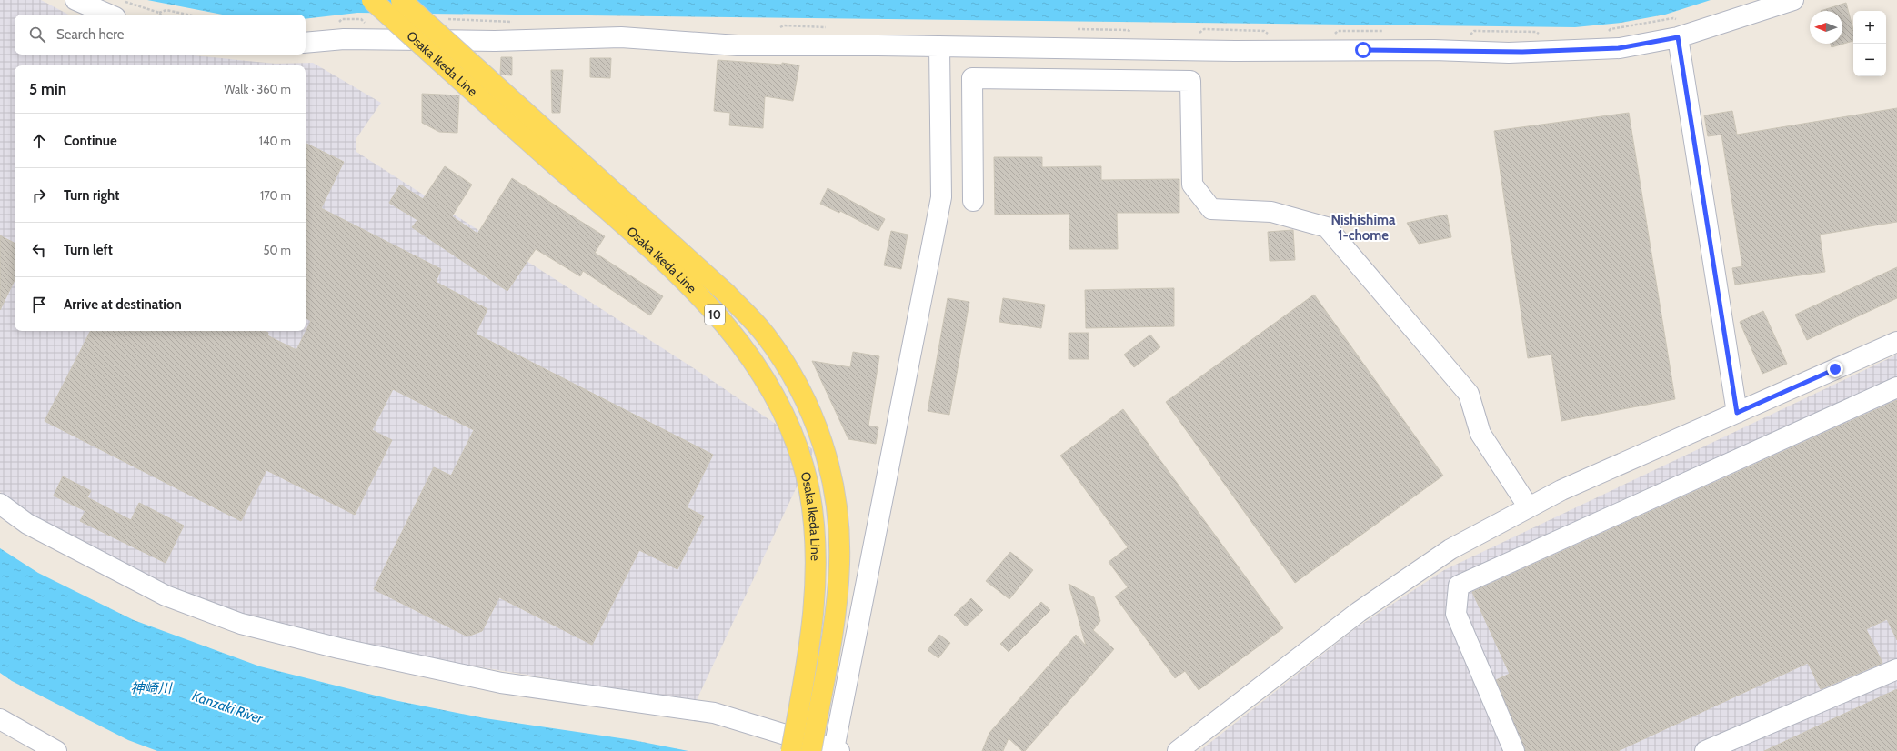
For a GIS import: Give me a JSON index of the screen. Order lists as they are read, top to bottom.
{
  "streets": {
    "main road": ["Osaka Ikeda Line", "10"]
  },
  "districts": ["Nishishima 1-chome"],
  "water": ["神崎川", "Kanzaki River"],
  "north": "left",
  "page": {
    "map_buttons": ["+", "−"],
    "search": "Search here",
    "heading": ["5 min", "Walk · 360 m"],
    "list": [
      ["Continue", "140 m"],
      ["Turn right", "170 m"],
      ["Turn left", "50 m"],
      "Arrive at destination"
    ]
  }
}
